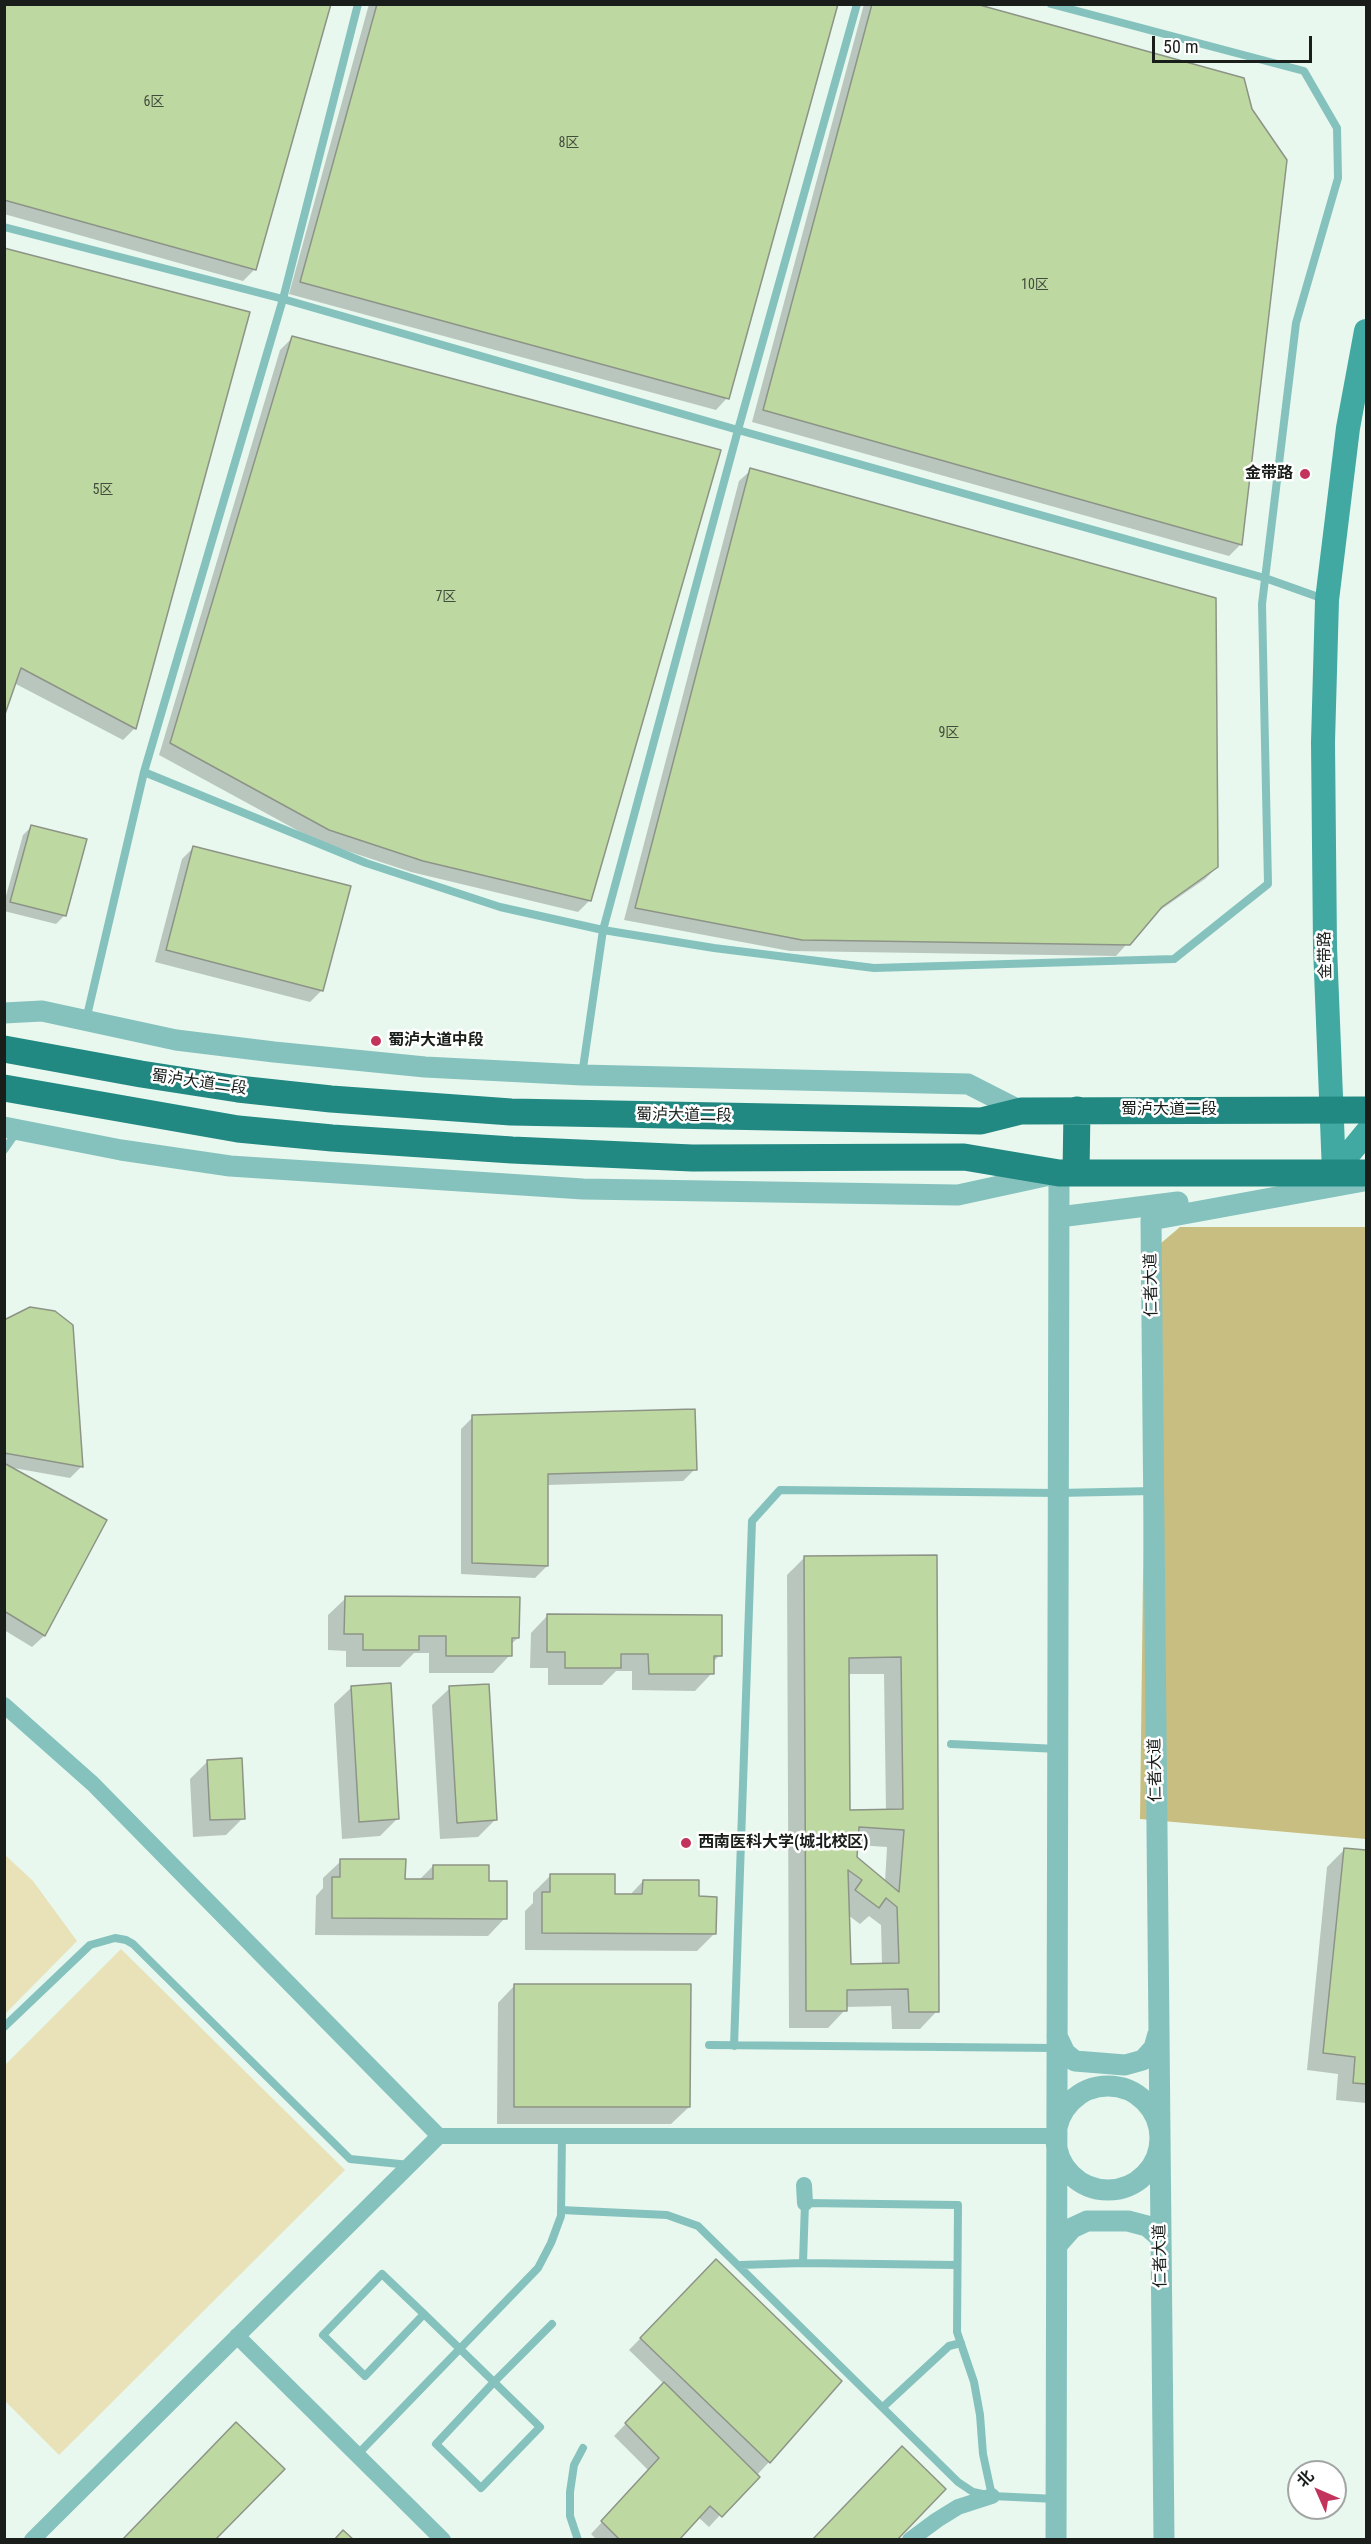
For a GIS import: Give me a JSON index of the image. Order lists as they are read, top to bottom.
{
  "streets": {
    "highway": ["蜀泸大道二段"],
    "main road": ["金带路"],
    "street": ["仁者大道"]
  },
  "crossings": [
    ["金带路", "蜀泸大道二段"]
  ],
  "places": ["金带路", "蜀泸大道中段", "西南医科大学(城北校区)"],
  "house_numbers": [
    "6区",
    "8区",
    "10区",
    "5区",
    "7区",
    "9区"
  ],
  "scale_bar": "50 m",
  "north": "top left"
}
